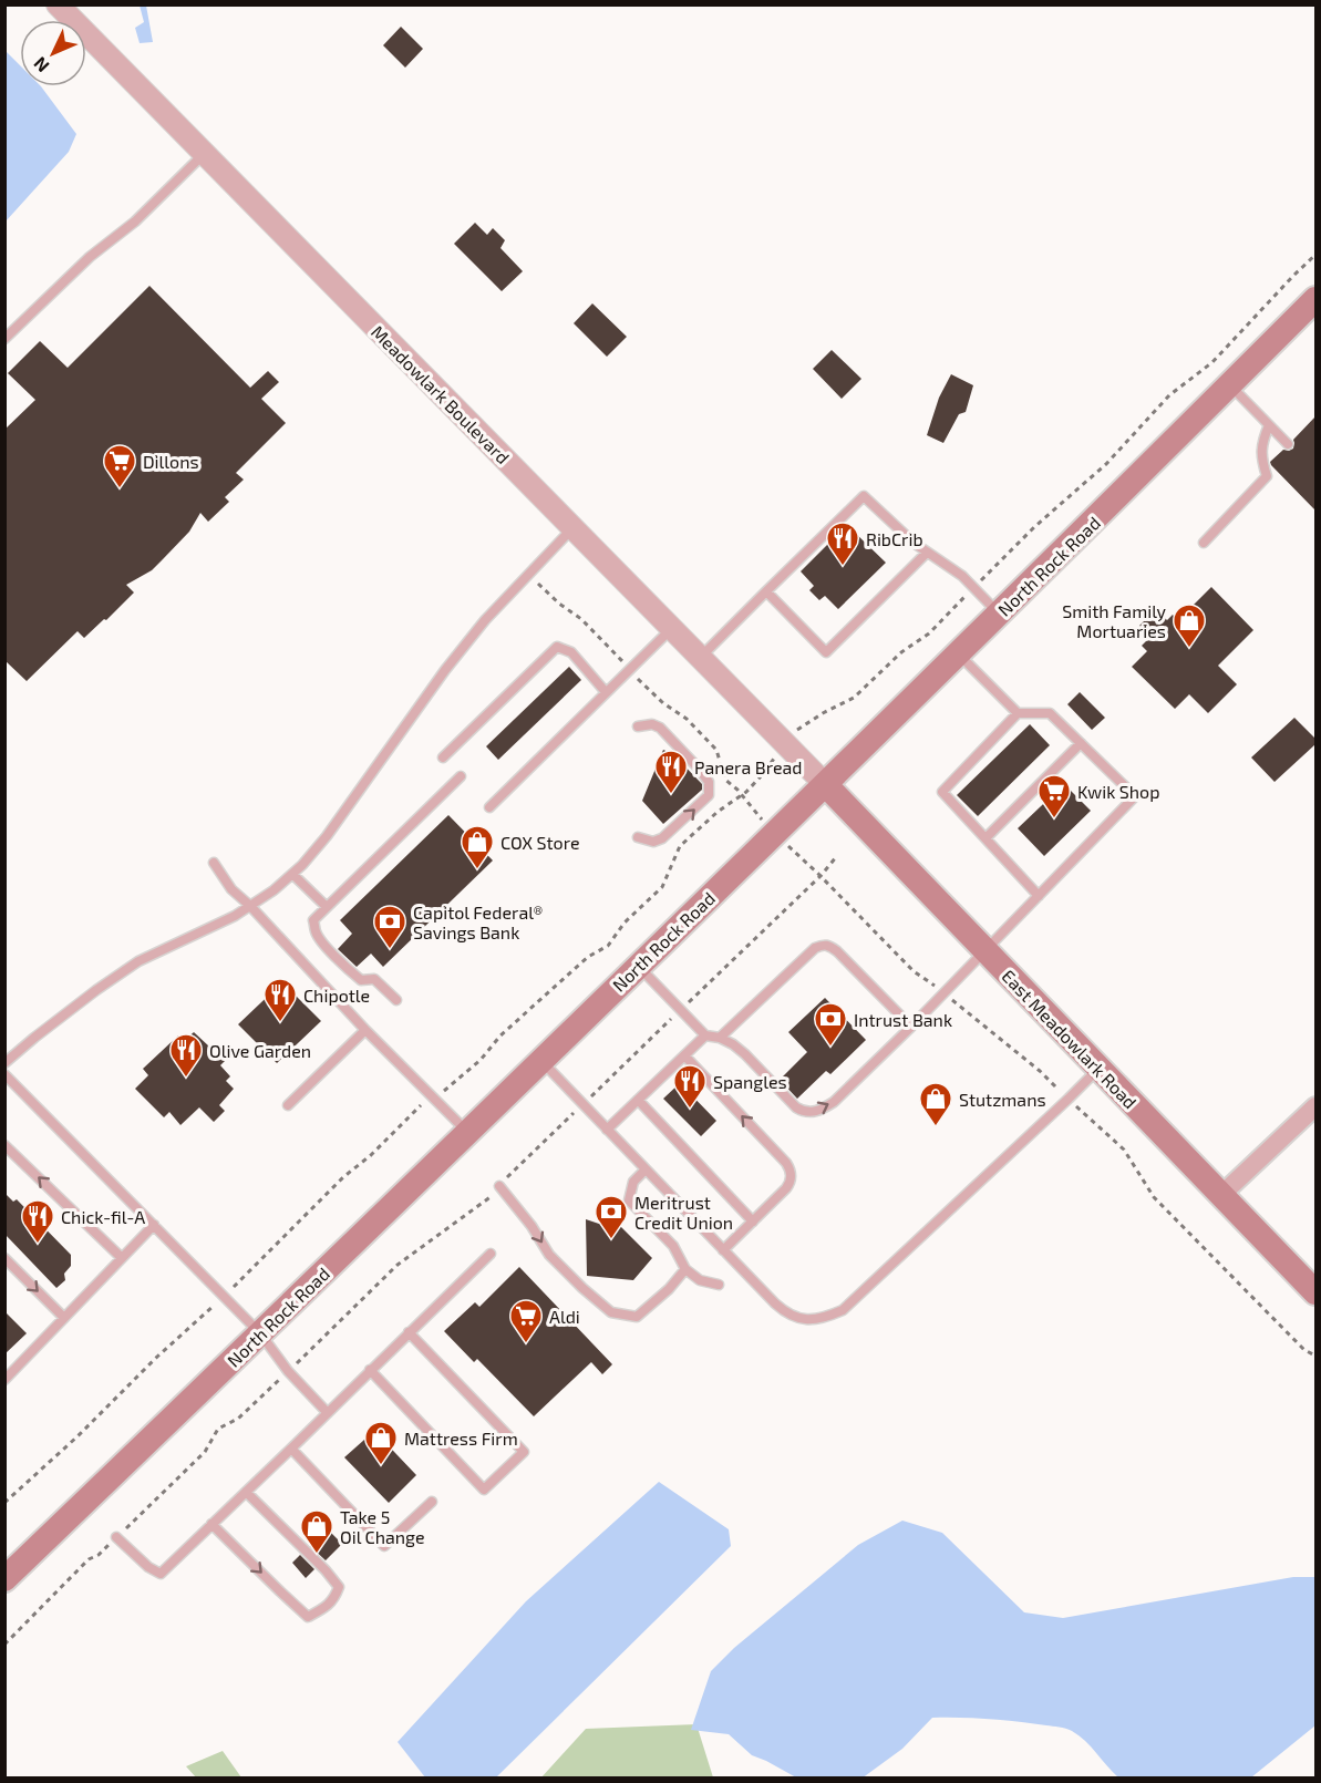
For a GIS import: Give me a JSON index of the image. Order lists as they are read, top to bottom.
{
  "streets": {
    "main road": ["North Rock Road", "East Meadowlark Road"],
    "street": ["Meadowlark Boulevard"]
  },
  "crossings": [
    ["Meadowlark Boulevard", "North Rock Road"],
    ["Meadowlark Boulevard", "East Meadowlark Road"],
    ["North Rock Road", "East Meadowlark Road"]
  ],
  "places": {
    "supermarket": ["Dillons", "Kwik Shop", "Aldi"],
    "restaurant": [
      "RibCrib",
      "Panera Bread",
      "Chipotle",
      "Olive Garden",
      "Spangles",
      "Chick-fil-A"
    ],
    "shop": [
      "Smith Family Mortuaries",
      "COX Store",
      "Stutzmans",
      "Mattress Firm",
      "Take 5 Oil Change"
    ],
    "bank": ["Capitol Federal® Savings Bank", "Intrust Bank", "Meritrust Credit Union"]
  },
  "north": "bottom left"
}
